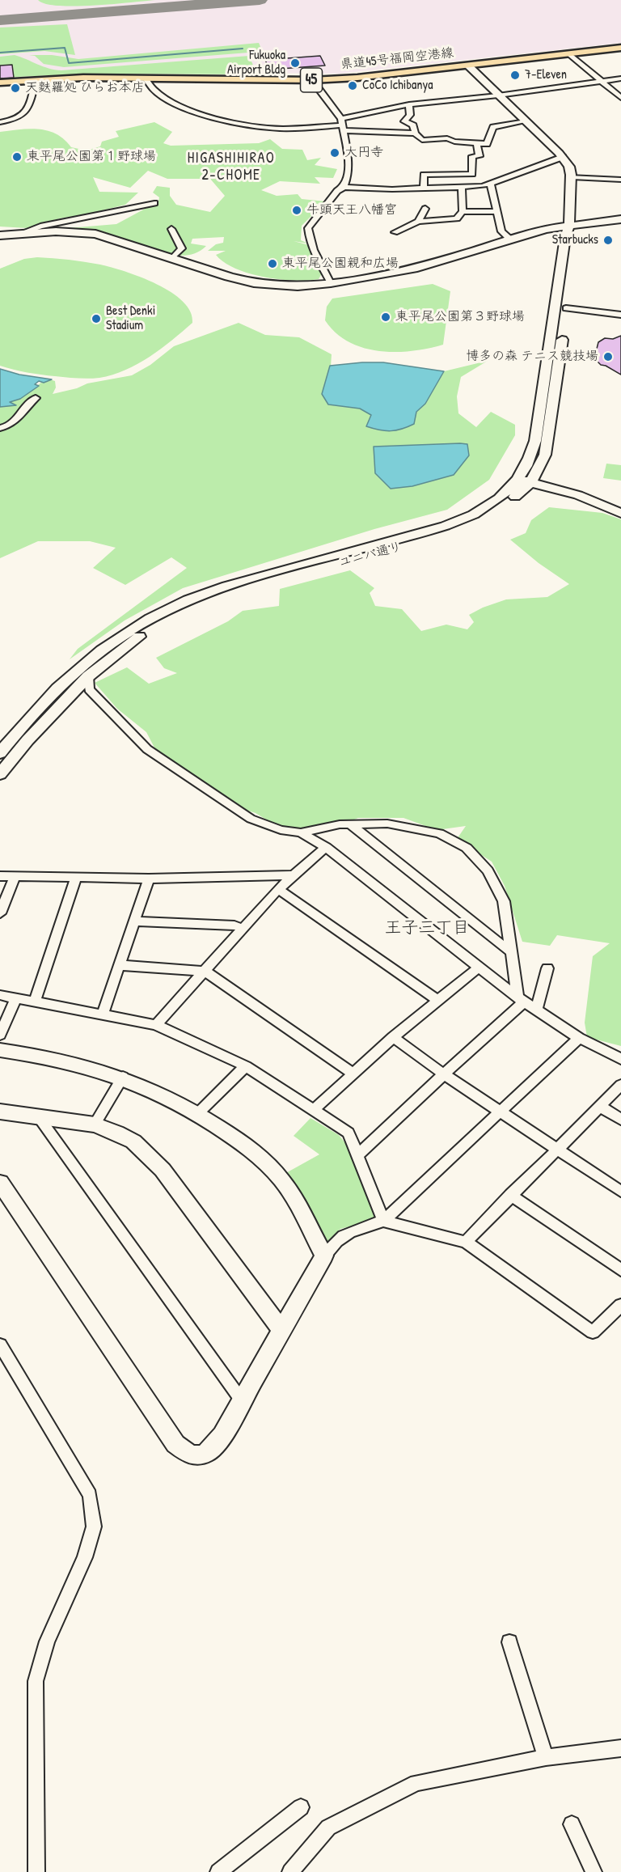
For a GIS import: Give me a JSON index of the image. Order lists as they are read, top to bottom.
{
  "streets": {
    "main road": ["県道45号福岡空港線", "45"],
    "street": ["ユニバ通り"]
  },
  "districts": ["HIGASHIHIRAO 2-CHOME", "王子三丁目"],
  "places": [
    "Fukuoka Airport Bldg",
    "7-Eleven",
    "CoCo Ichibanya",
    "天麩羅処 ひらお本店",
    "大円寺",
    "東平尾公園第１野球場",
    "牛頭天王八幡宮",
    "Starbucks",
    "東平尾公園親和広場",
    "東平尾公園第３野球場",
    "Best Denki Stadium",
    "博多の森 テニス競技場"
  ]
}
